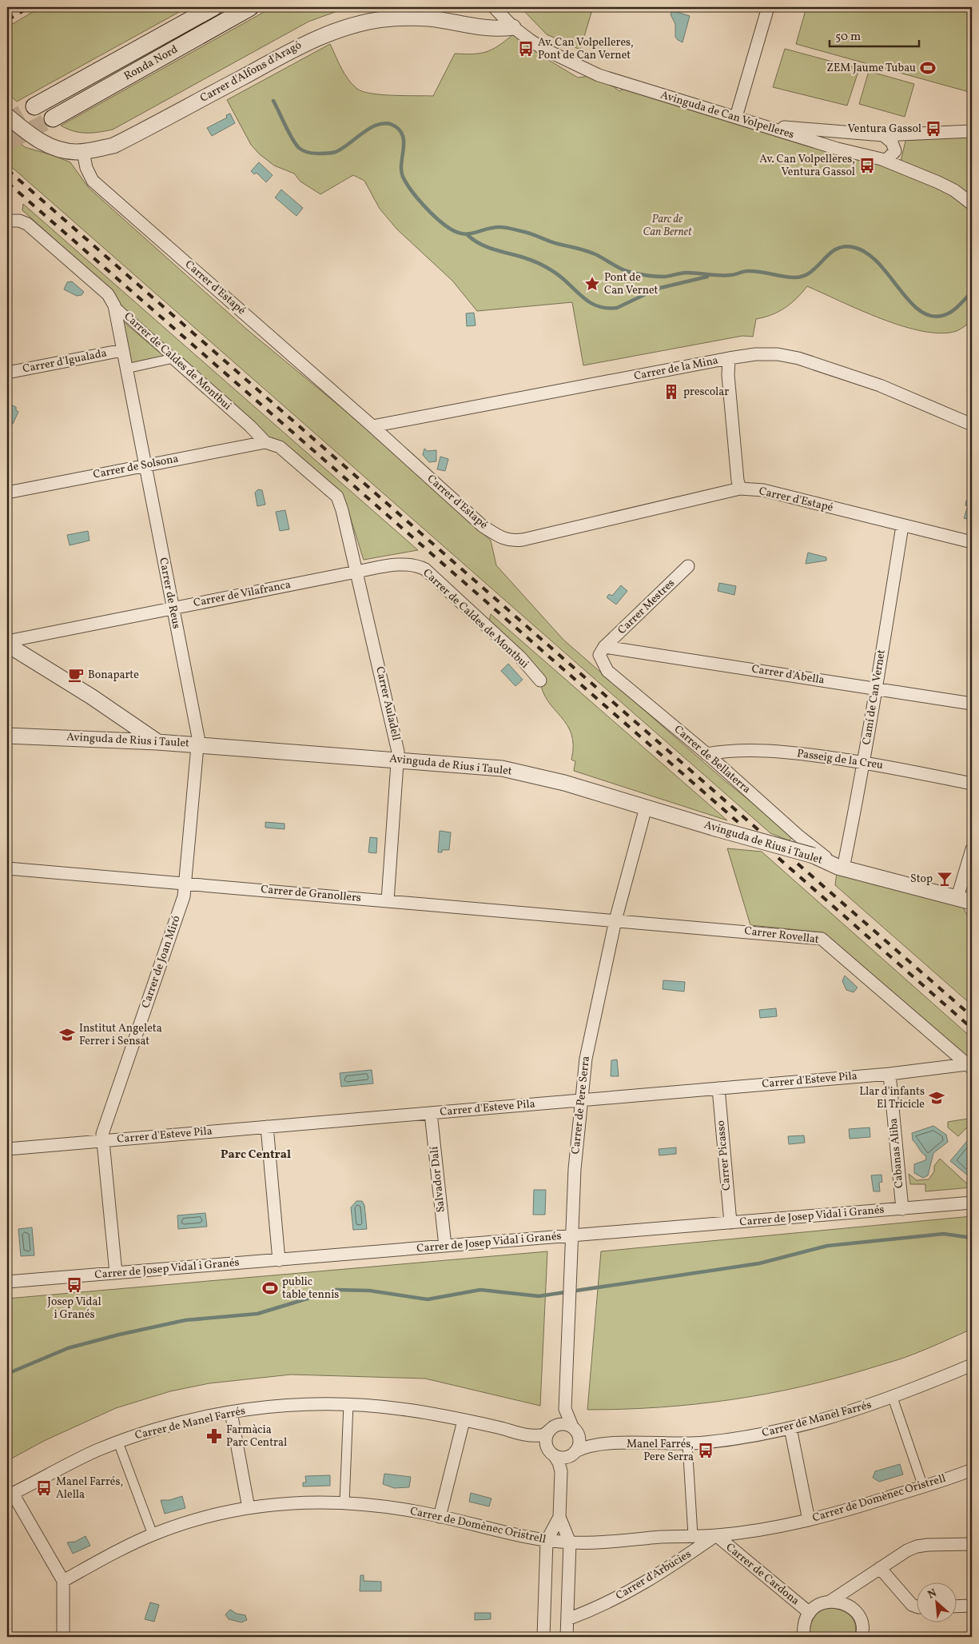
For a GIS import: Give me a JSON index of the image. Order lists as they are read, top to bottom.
{
  "streets": {
    "main road": ["Ronda Nord"],
    "street": [
      "Carrer d'Alfons d'Aragó",
      "Avinguda de Can Volpelleres",
      "Carrer d'Estapé",
      "Carrer d'Igualada",
      "Carrer de Caldes de Montbui",
      "Carrer de la Mina",
      "Carrer de Solsona",
      "Carrer de Reus",
      "Carrer de Vilafranca",
      "Carrer Mestres",
      "Carrer d'Abella",
      "Camí de Can Vernet",
      "Carrer Auladell",
      "Avinguda de Rius i Taulet",
      "Carrer de Bellaterra",
      "Passeig de la Creu",
      "Carrer de Granollers",
      "Carrer Rovellat",
      "Carrer de Joan Miró",
      "Carrer d'Esteve Pila",
      "Carrer de Pere Serra",
      "Cabanas Aliba",
      "Carrer Picasso",
      "Salvador Dalí",
      "Carrer de Josep Vidal i Granés",
      "Carrer de Manel Farrés",
      "Carrer de Domènec Oristrell",
      "Carrer de Cardona",
      "Carrer d'Arbúcies"
    ]
  },
  "crossings": [
    ["Carrer d'Alfons d'Aragó", "Avinguda de Can Volpelleres"],
    ["Carrer d'Alfons d'Aragó", "Carrer d'Estapé"],
    ["Carrer d'Estapé", "Carrer de la Mina"],
    ["Carrer d'Estapé", "Camí de Can Vernet"],
    ["Carrer d'Igualada", "Carrer de Reus"],
    ["Carrer de Caldes de Montbui", "Carrer de Solsona"],
    ["Carrer de Caldes de Montbui", "Carrer de Reus"],
    ["Carrer de Caldes de Montbui", "Carrer de Vilafranca"],
    ["Carrer de Caldes de Montbui", "Carrer Auladell"],
    ["Carrer de Solsona", "Carrer de Reus"],
    ["Carrer de Reus", "Carrer de Vilafranca"],
    ["Carrer de Reus", "Avinguda de Rius i Taulet"],
    ["Carrer de Reus", "Carrer de Granollers"],
    ["Carrer de Reus", "Carrer de Joan Miró"],
    ["Carrer de Vilafranca", "Carrer Auladell"],
    ["Carrer Mestres", "Carrer d'Abella"],
    ["Carrer Mestres", "Carrer de Bellaterra"],
    ["Carrer d'Abella", "Camí de Can Vernet"],
    ["Carrer d'Abella", "Carrer de Bellaterra"],
    ["Camí de Can Vernet", "Avinguda de Rius i Taulet"],
    ["Camí de Can Vernet", "Carrer de Bellaterra"],
    ["Camí de Can Vernet", "Passeig de la Creu"],
    ["Carrer Auladell", "Avinguda de Rius i Taulet"],
    ["Carrer Auladell", "Carrer de Granollers"],
    ["Avinguda de Rius i Taulet", "Carrer de Bellaterra"],
    ["Avinguda de Rius i Taulet", "Carrer de Pere Serra"],
    ["Carrer de Bellaterra", "Passeig de la Creu"],
    ["Carrer de Granollers", "Carrer Rovellat"],
    ["Carrer de Granollers", "Carrer de Joan Miró"],
    ["Carrer de Granollers", "Carrer de Pere Serra"],
    ["Carrer Rovellat", "Carrer d'Esteve Pila"],
    ["Carrer Rovellat", "Carrer de Pere Serra"],
    ["Carrer de Joan Miró", "Carrer d'Esteve Pila"],
    ["Carrer de Joan Miró", "Carrer de Josep Vidal i Granés"],
    ["Carrer d'Esteve Pila", "Carrer de Pere Serra"],
    ["Carrer d'Esteve Pila", "Cabanas Aliba"],
    ["Carrer d'Esteve Pila", "Carrer Picasso"],
    ["Carrer d'Esteve Pila", "Salvador Dalí"],
    ["Carrer de Pere Serra", "Carrer de Josep Vidal i Granés"],
    ["Carrer de Pere Serra", "Carrer de Manel Farrés"],
    ["Cabanas Aliba", "Carrer de Josep Vidal i Granés"],
    ["Carrer Picasso", "Carrer de Josep Vidal i Granés"],
    ["Salvador Dalí", "Carrer de Josep Vidal i Granés"],
    ["Carrer de Domènec Oristrell", "Carrer de Cardona"],
    ["Carrer de Domènec Oristrell", "Carrer d'Arbúcies"],
    ["Carrer de Cardona", "Carrer d'Arbúcies"]
  ],
  "districts": ["Parc Central"],
  "parks": ["Parc de Can Bernet"],
  "places": {
    "bus stop": [
      "Av. Can Volpelleres, Pont de Can Vernet",
      "Ventura Gassol",
      "Av. Can Volpelleres, Ventura Gassol",
      "Josep Vidal i Granés",
      "Manel Farrés, Pere Serra",
      "Manel Farrés, Alella"
    ],
    "sports": ["ZEM Jaume Tubau", "public table tennis"],
    "place": ["Pont de Can Vernet"],
    "building": ["prescolar"],
    "cafe": ["Bonaparte"],
    "bar": ["Stop"],
    "school or university": ["Institut Angeleta Ferrer i Sensat", "Llar d'infants El Tricicle"],
    "pharmacy": ["Farmàcia Parc Central"]
  },
  "scale_bar": "50 m",
  "north": "top left"
}
